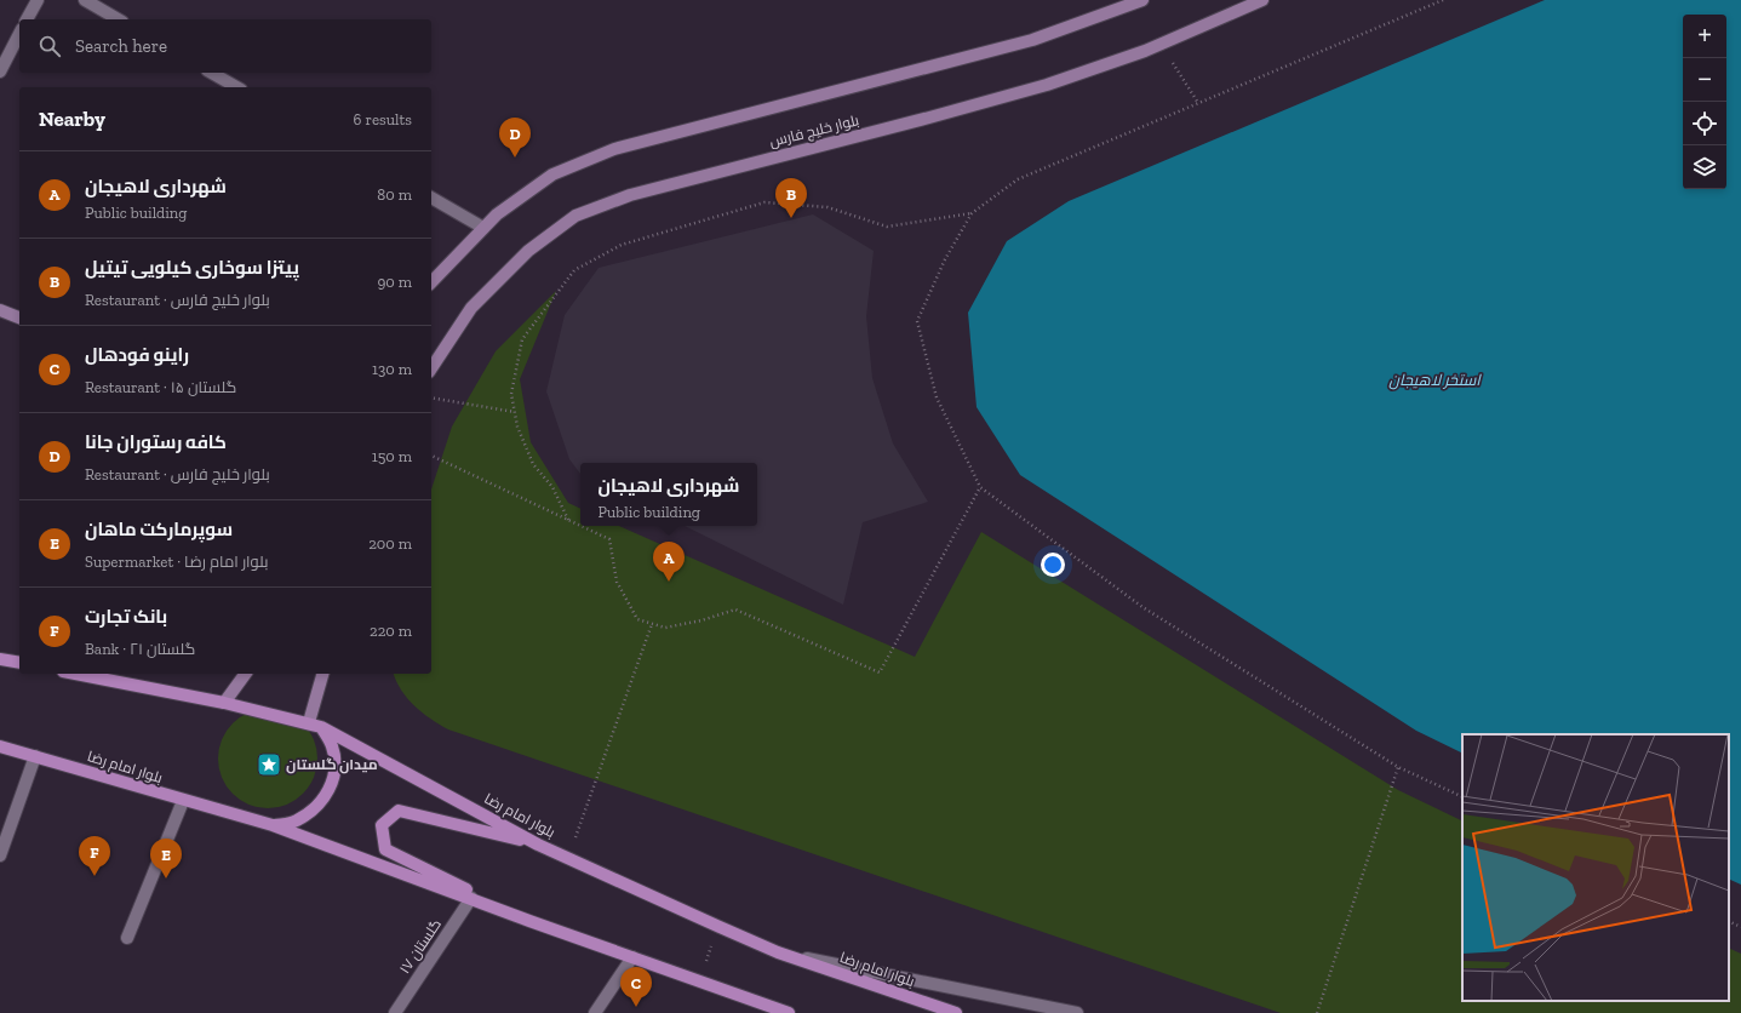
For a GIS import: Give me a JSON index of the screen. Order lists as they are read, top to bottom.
{
  "streets": {
    "main road": ["بلوار خلیج فارس", "بلوار امام رضا"],
    "street": ["گلستان ۱۷"]
  },
  "crossings": [
    ["بلوار امام رضا", "گلستان ۱۷"]
  ],
  "water": ["استخر لاهیجان"],
  "places": {
    "place": ["میدان گلستان"]
  },
  "page": {
    "map_buttons": ["+", "−"],
    "search": "Search here",
    "heading": ["Nearby", "6 results"],
    "pins": [
      "D",
      "B",
      "A",
      "F",
      "E",
      "C"
    ],
    "list": [
      {
        "mark": "A",
        "name": "شهرداری لاهیجان",
        "note": "Public building",
        "value": "80 m"
      },
      {
        "mark": "B",
        "name": "پیتزا سوخاری کیلویی تیتیل",
        "note": "Restaurant · بلوار خلیج فارس",
        "value": "90 m"
      },
      {
        "mark": "C",
        "name": "راینو فودهال",
        "note": "Restaurant · گلستان ۱۵",
        "value": "130 m"
      },
      {
        "mark": "D",
        "name": "کافه رستوران جانا",
        "note": "Restaurant · بلوار خلیج فارس",
        "value": "150 m"
      },
      {
        "mark": "E",
        "name": "سوپرمارکت ماهان",
        "note": "Supermarket · بلوار امام رضا",
        "value": "200 m"
      },
      {
        "mark": "F",
        "name": "بانک تجارت",
        "note": "Bank · گلستان ۲۱",
        "value": "220 m"
      }
    ],
    "popup": ["شهرداری لاهیجان", "Public building"]
  }
}
